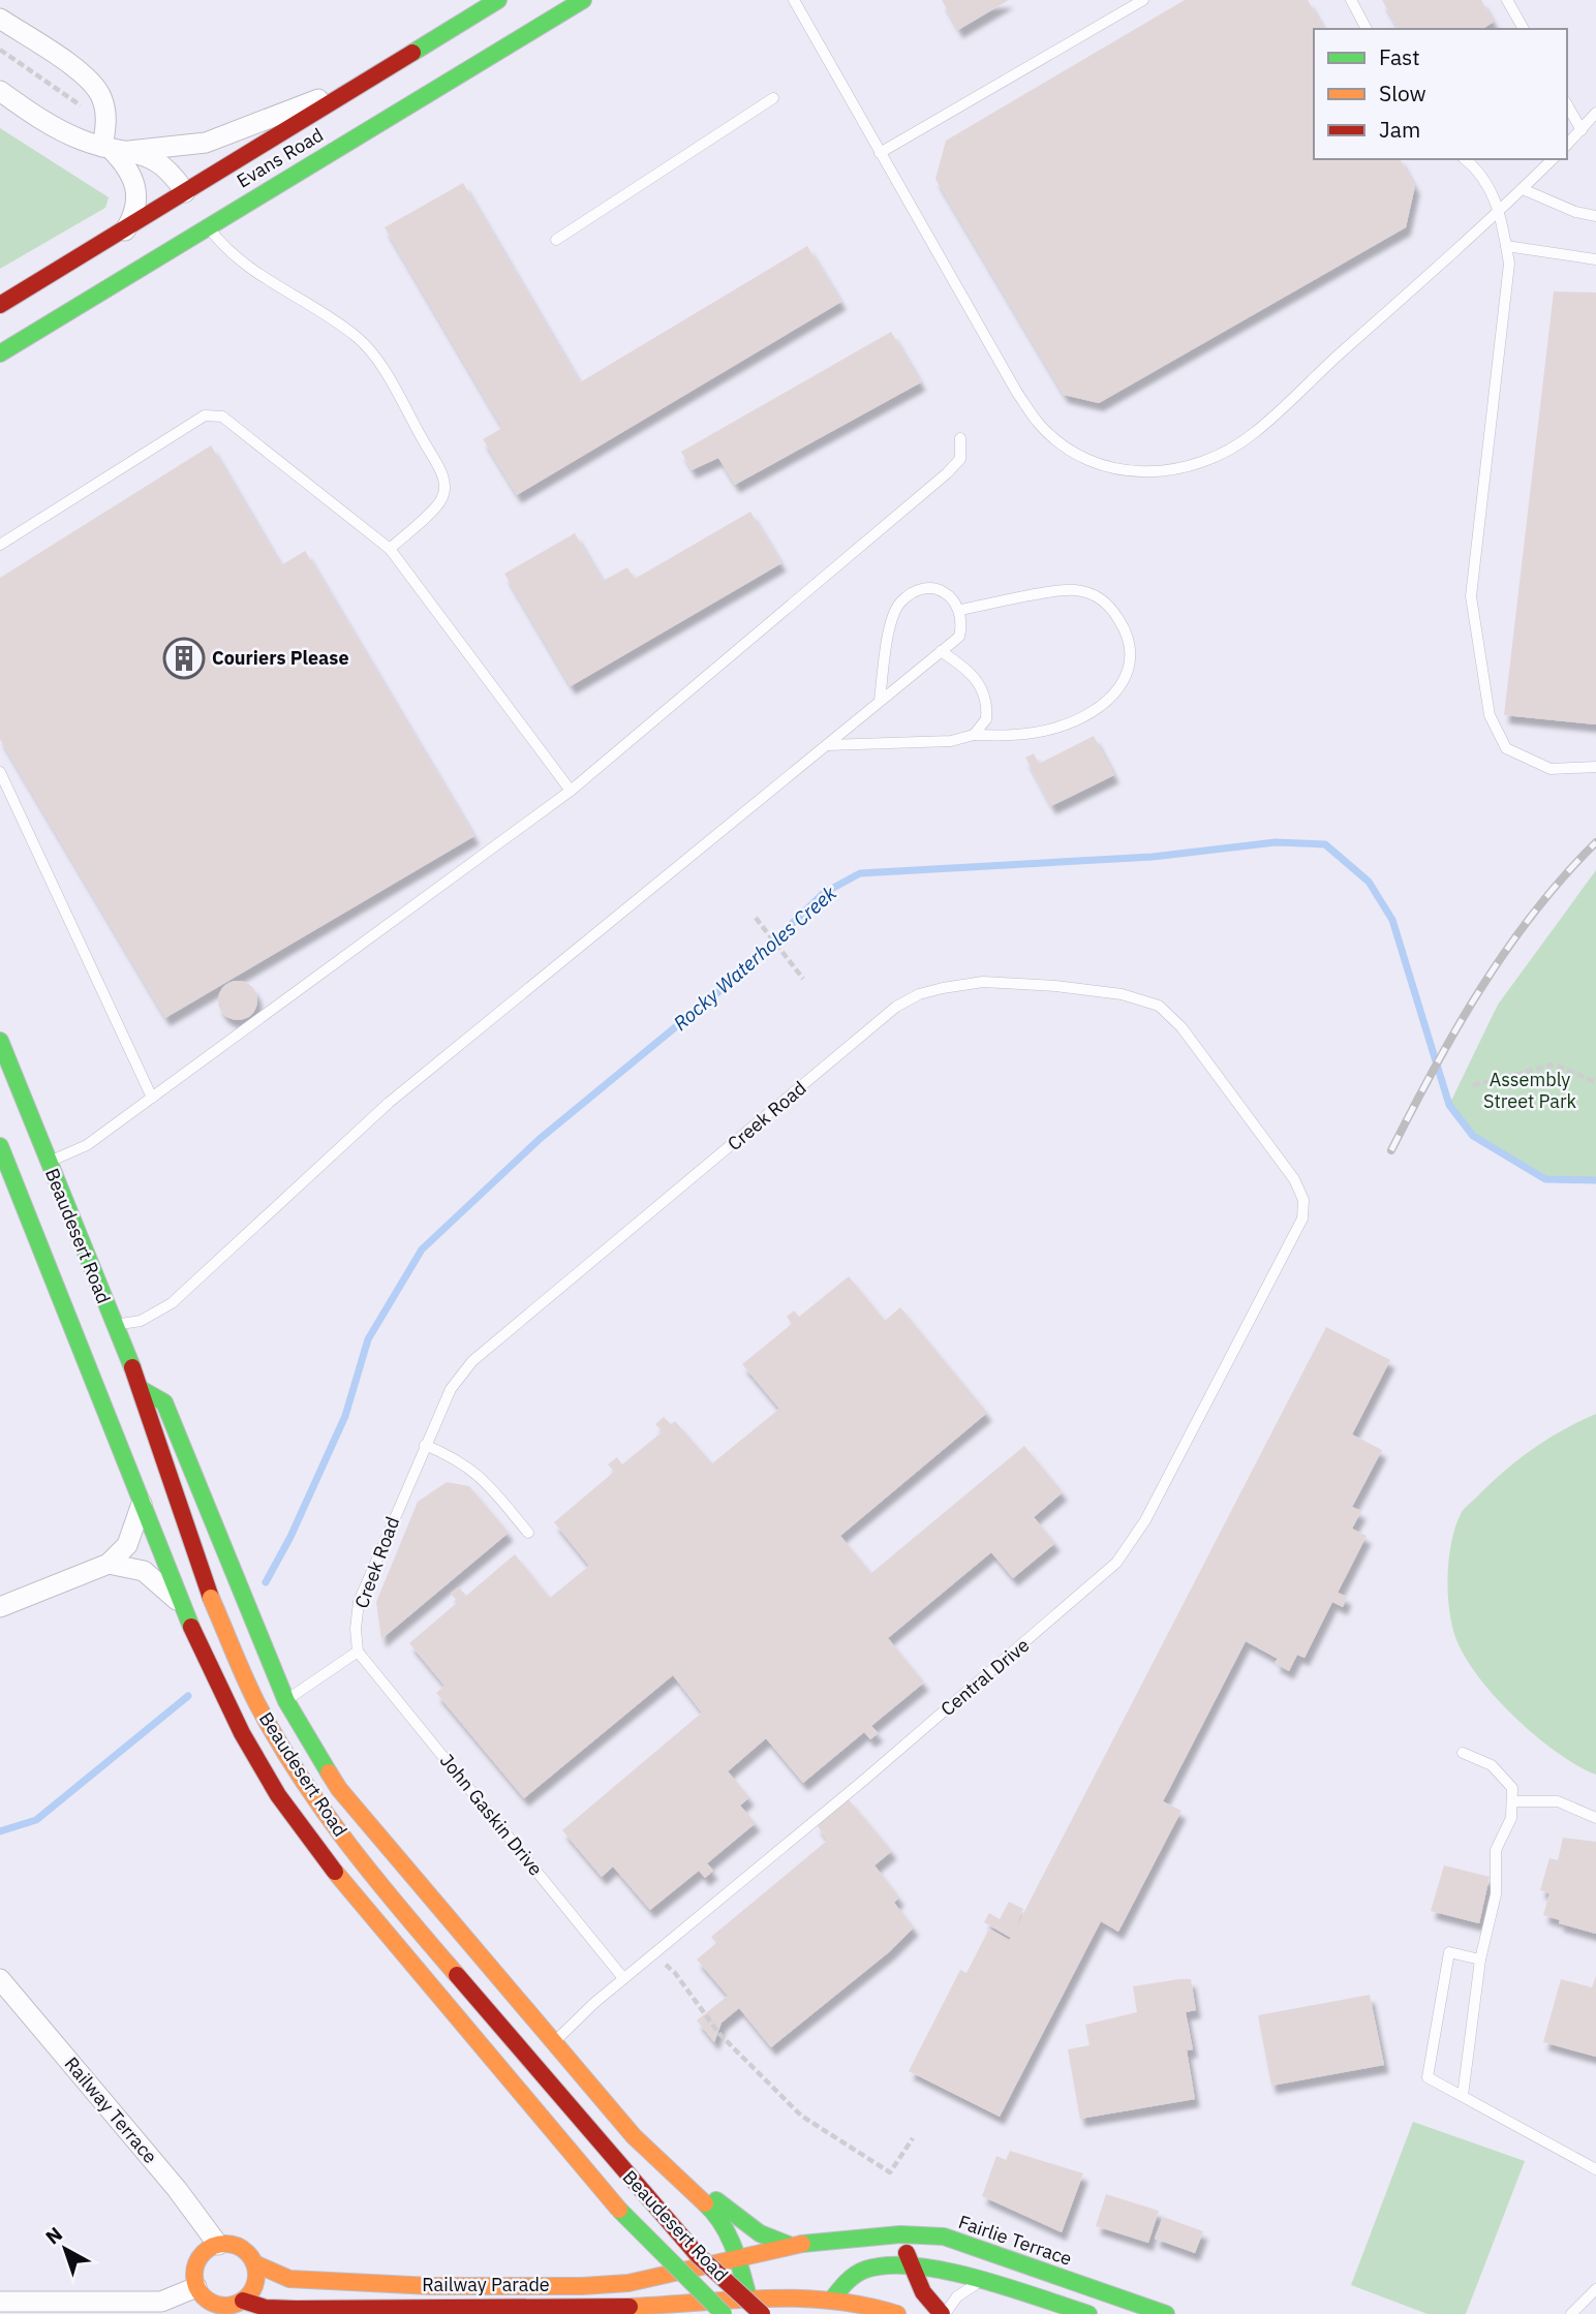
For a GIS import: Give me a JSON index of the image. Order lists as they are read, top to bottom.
{
  "streets": {
    "main road": [
      "Evans Road",
      "Beaudesert Road",
      "Fairlie Terrace",
      "Railway Parade"
    ],
    "street": ["Railway Terrace"],
    "lane": ["Creek Road", "Central Drive", "John Gaskin Drive"]
  },
  "crossings": [
    ["Creek Road", "Central Drive"],
    ["Creek Road", "John Gaskin Drive"],
    ["Central Drive", "John Gaskin Drive"],
    ["Railway Terrace", "Railway Parade"],
    ["Fairlie Terrace", "Railway Parade"]
  ],
  "water": ["Rocky Waterholes Creek"],
  "parks": ["Assembly Street Park"],
  "places": {
    "building": ["Couriers Please"]
  },
  "legend": ["Fast", "Slow", "Jam"],
  "north": "top left"
}
